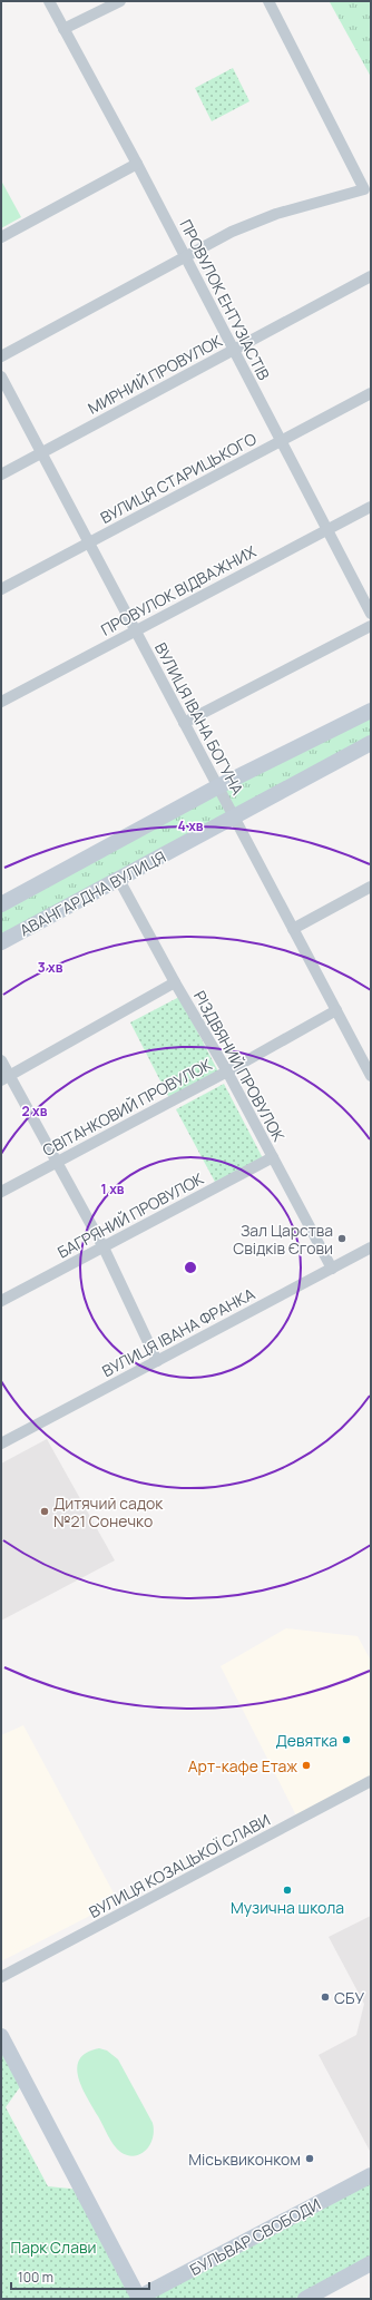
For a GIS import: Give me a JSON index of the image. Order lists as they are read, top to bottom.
{
  "streets": {
    "street": [
      "ПРОВУЛОК ЕНТУЗІАСТІВ",
      "МИРНИЙ ПРОВУЛОК",
      "ВУЛИЦЯ СТАРИЦЬКОГО",
      "ПРОВУЛОК ВІДВАЖНИХ",
      "ВУЛИЦЯ ІВАНА БОГУНА",
      "АВАНГАРДНА ВУЛИЦЯ",
      "РІЗДВЯНИЙ ПРОВУЛОК",
      "СВІТАНКОВИЙ ПРОВУЛОК",
      "БАГРЯНИЙ ПРОВУЛОК",
      "ВУЛИЦЯ ІВАНА ФРАНКА",
      "ВУЛИЦЯ КОЗАЦЬКОЇ СЛАВИ",
      "БУЛЬВАР СВОБОДИ"
    ]
  },
  "crossings": [
    ["ПРОВУЛОК ЕНТУЗІАСТІВ", "МИРНИЙ ПРОВУЛОК"],
    ["ПРОВУЛОК ЕНТУЗІАСТІВ", "ВУЛИЦЯ СТАРИЦЬКОГО"],
    ["ПРОВУЛОК ЕНТУЗІАСТІВ", "ПРОВУЛОК ВІДВАЖНИХ"],
    ["МИРНИЙ ПРОВУЛОК", "ВУЛИЦЯ ІВАНА БОГУНА"],
    ["ВУЛИЦЯ СТАРИЦЬКОГО", "ВУЛИЦЯ ІВАНА БОГУНА"],
    ["ПРОВУЛОК ВІДВАЖНИХ", "ВУЛИЦЯ ІВАНА БОГУНА"],
    ["ВУЛИЦЯ ІВАНА БОГУНА", "АВАНГАРДНА ВУЛИЦЯ"],
    ["ВУЛИЦЯ ІВАНА БОГУНА", "СВІТАНКОВИЙ ПРОВУЛОК"],
    ["АВАНГАРДНА ВУЛИЦЯ", "РІЗДВЯНИЙ ПРОВУЛОК"],
    ["РІЗДВЯНИЙ ПРОВУЛОК", "СВІТАНКОВИЙ ПРОВУЛОК"],
    ["РІЗДВЯНИЙ ПРОВУЛОК", "БАГРЯНИЙ ПРОВУЛОК"],
    ["РІЗДВЯНИЙ ПРОВУЛОК", "ВУЛИЦЯ ІВАНА ФРАНКА"]
  ],
  "parks": ["Парк Слави"],
  "places": [
    "Зал Царства Свідків Єгови",
    "Дитячий садок №21 Сонечко",
    "Девятка",
    "Арт-кафе Етаж",
    "Музична школа",
    "СБУ",
    "Міськвиконком"
  ],
  "scale_bar": "100 m",
  "rings": [
    "4 хв",
    "3 хв",
    "2 хв",
    "1 хв"
  ]
}
